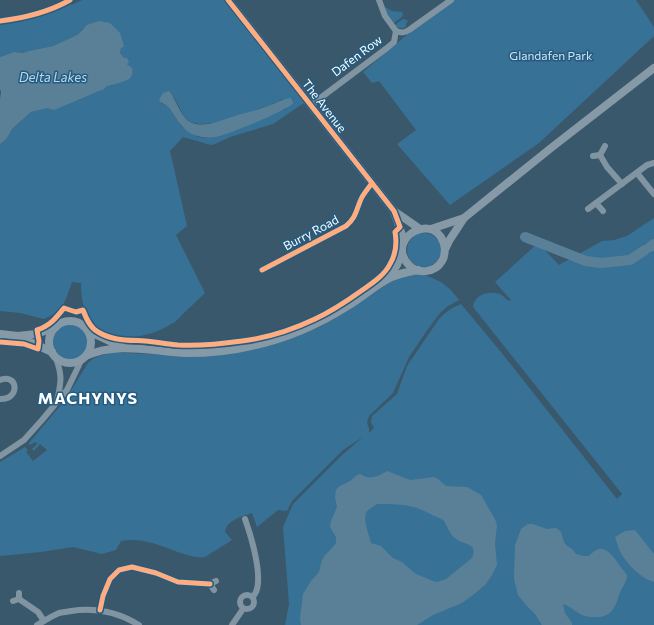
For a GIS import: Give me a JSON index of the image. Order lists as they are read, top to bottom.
{
  "streets": {
    "main road": ["The Avenue"],
    "street": ["Dafen Row", "Burry Road"]
  },
  "crossings": [
    ["Dafen Row", "The Avenue"],
    ["The Avenue", "Burry Road"]
  ],
  "districts": ["MACHYNYS"],
  "water": ["Delta Lakes"],
  "parks": ["Glandafen Park"]
}
